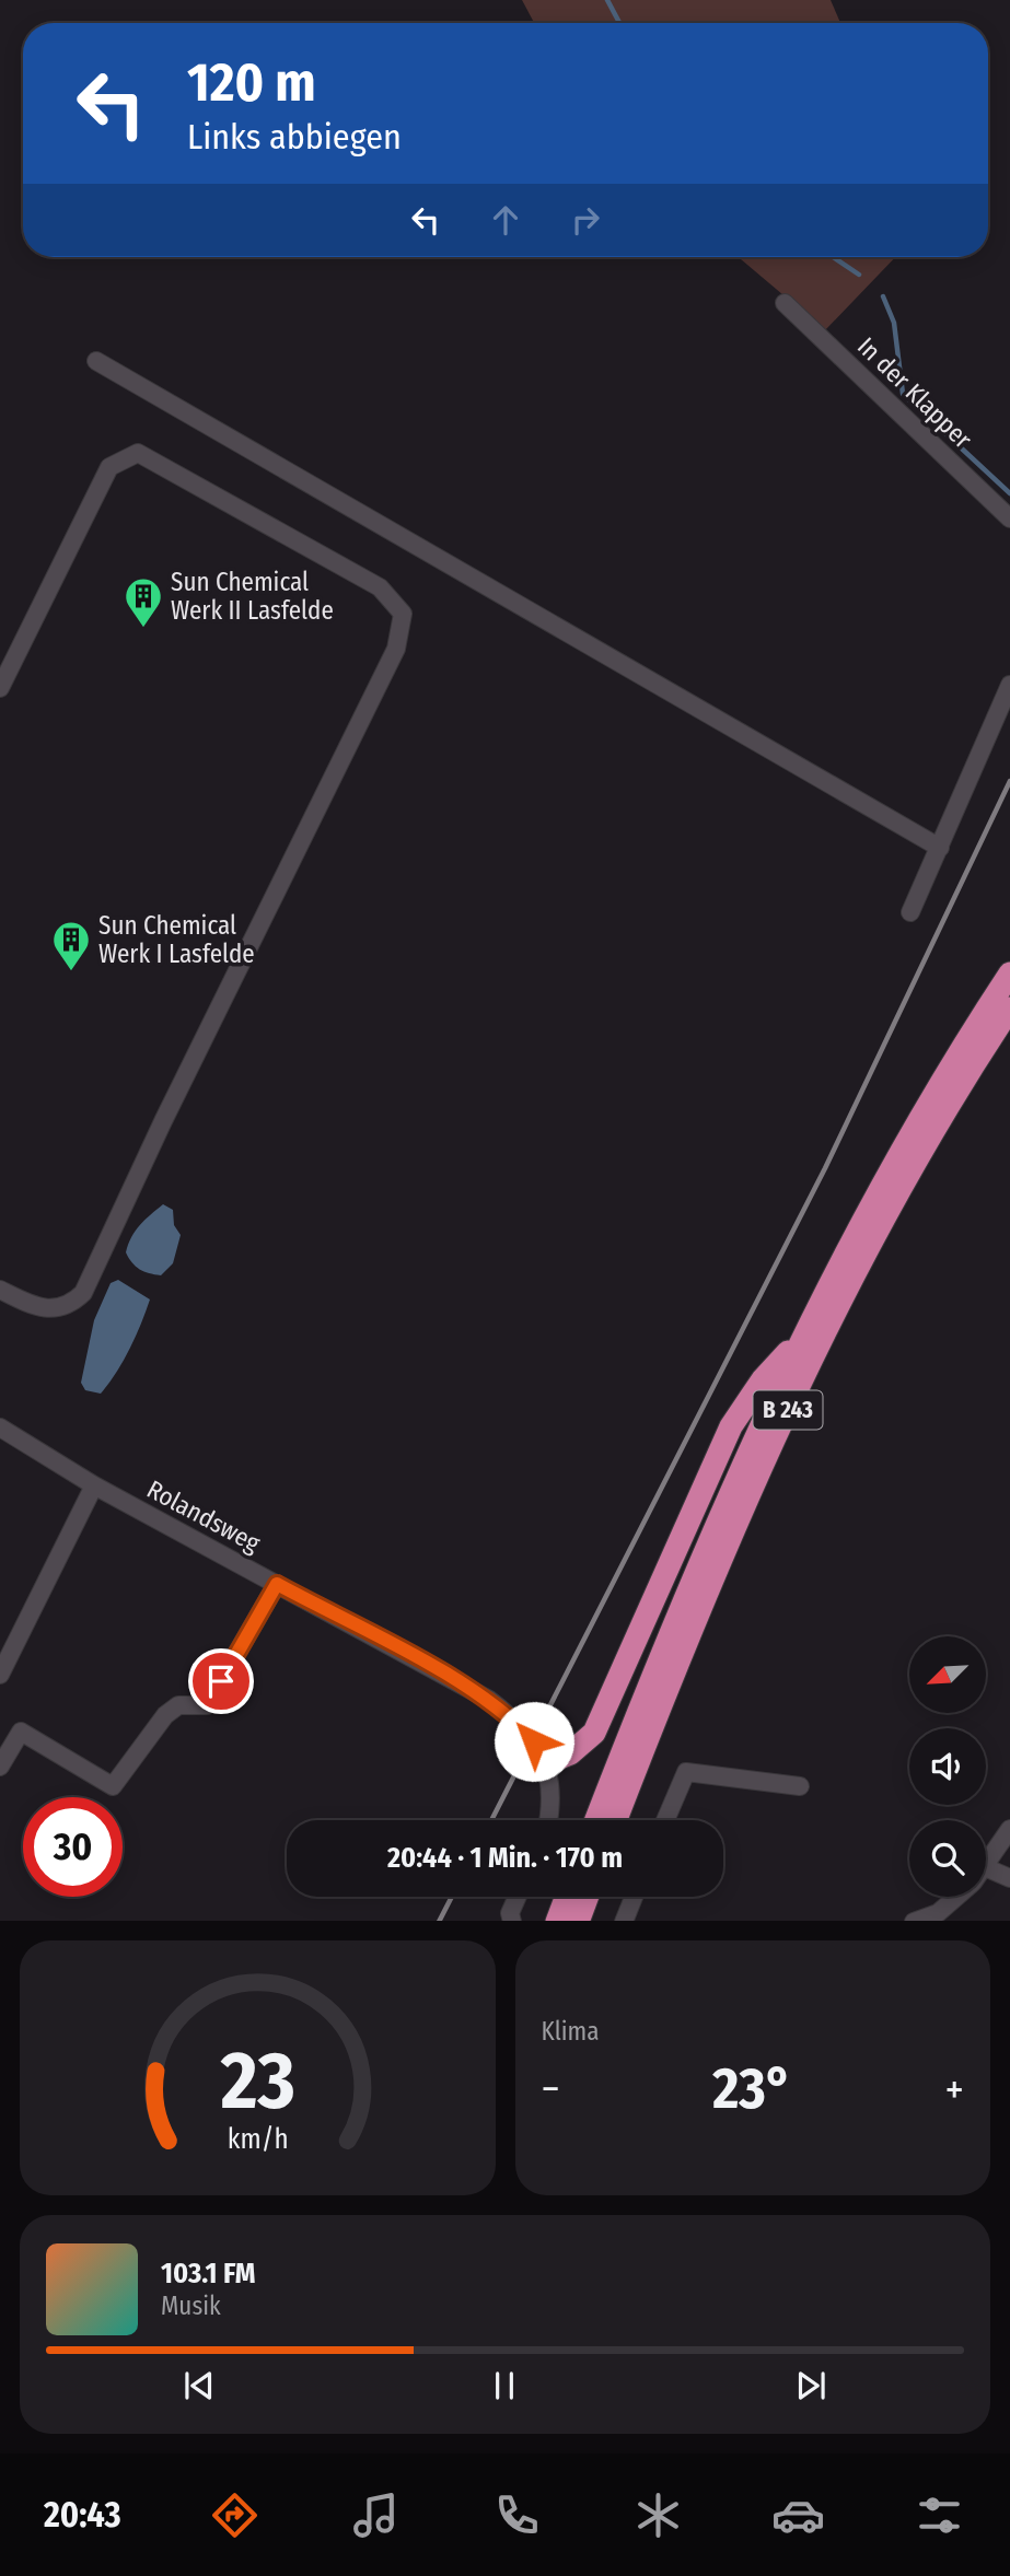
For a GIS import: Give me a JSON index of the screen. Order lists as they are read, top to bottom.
{
  "streets": {
    "highway": ["B 243"],
    "street": ["In der Klapper", "Rolandsweg"]
  },
  "places": {
    "building": ["Sun Chemical Werk II Lasfelde", "Sun Chemical Werk I Lasfelde"]
  },
  "north": "bottom left",
  "page": {
    "turn": ["120 m", "Links abbiegen"],
    "limit": "30",
    "trip": "20:44 · 1 Min. · 170 m",
    "tile": "Klima",
    "heat": ["−", "23°", "+"],
    "song": ["103.1 FM", "Musik"],
    "tabs": "20:43",
    "gauge": ["23", "km/h"]
  }
}
